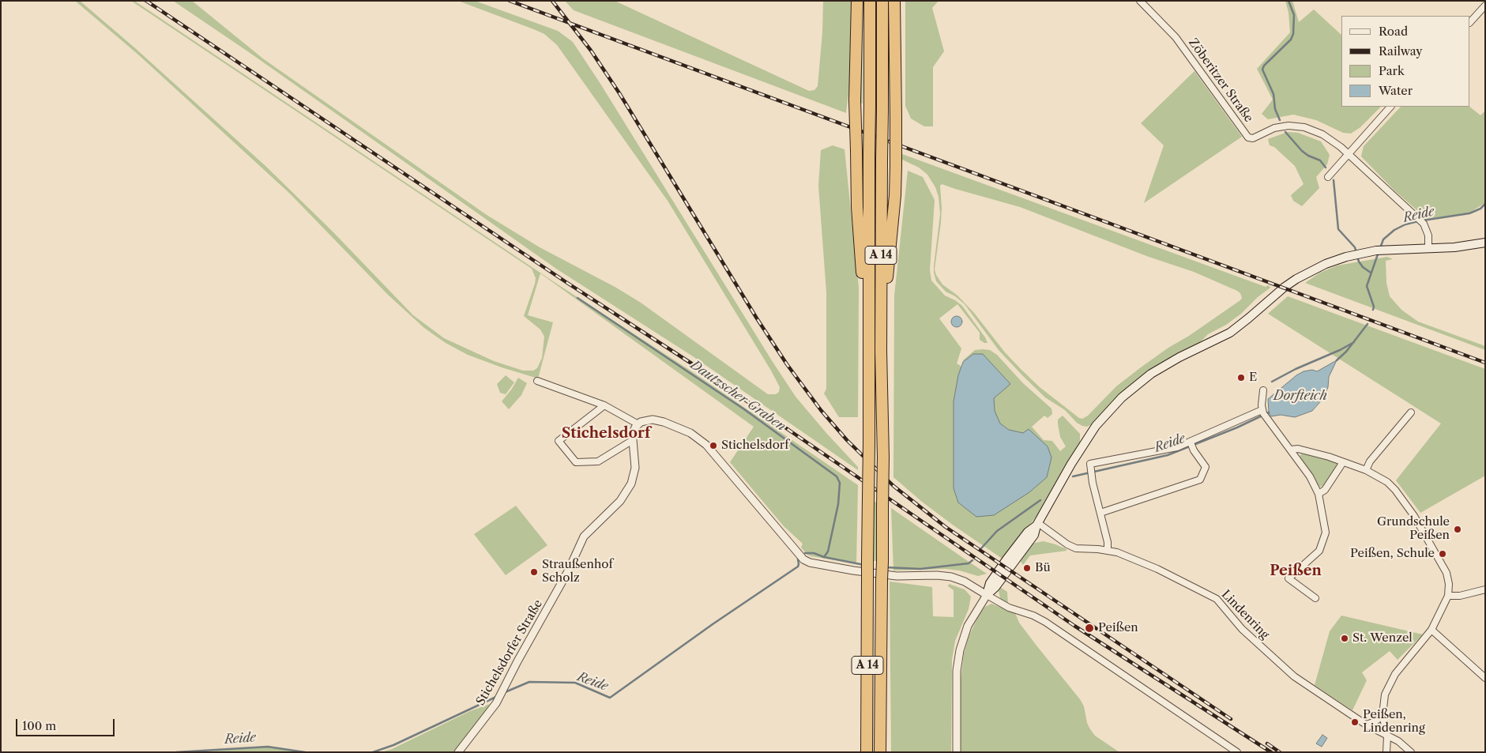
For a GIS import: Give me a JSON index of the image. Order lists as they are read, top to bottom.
{
  "streets": {
    "highway": ["A 14"],
    "street": ["Zöberitzer Straße", "Lindenring", "Stichelsdorfer Straße"]
  },
  "districts": ["Stichelsdorf", "Peißen"],
  "water": ["Reide", "Dautzscher Graben", "Dorfteich"],
  "places": [
    "E",
    "Stichelsdorf",
    "Grundschule Peißen",
    "Peißen, Schule",
    "Bü",
    "Straußenhof Scholz",
    "Peißen",
    "St. Wenzel",
    "Peißen, Lindenring"
  ],
  "legend": [
    "Road",
    "Railway",
    "Park",
    "Water"
  ],
  "scale_bar": "100 m"
}
